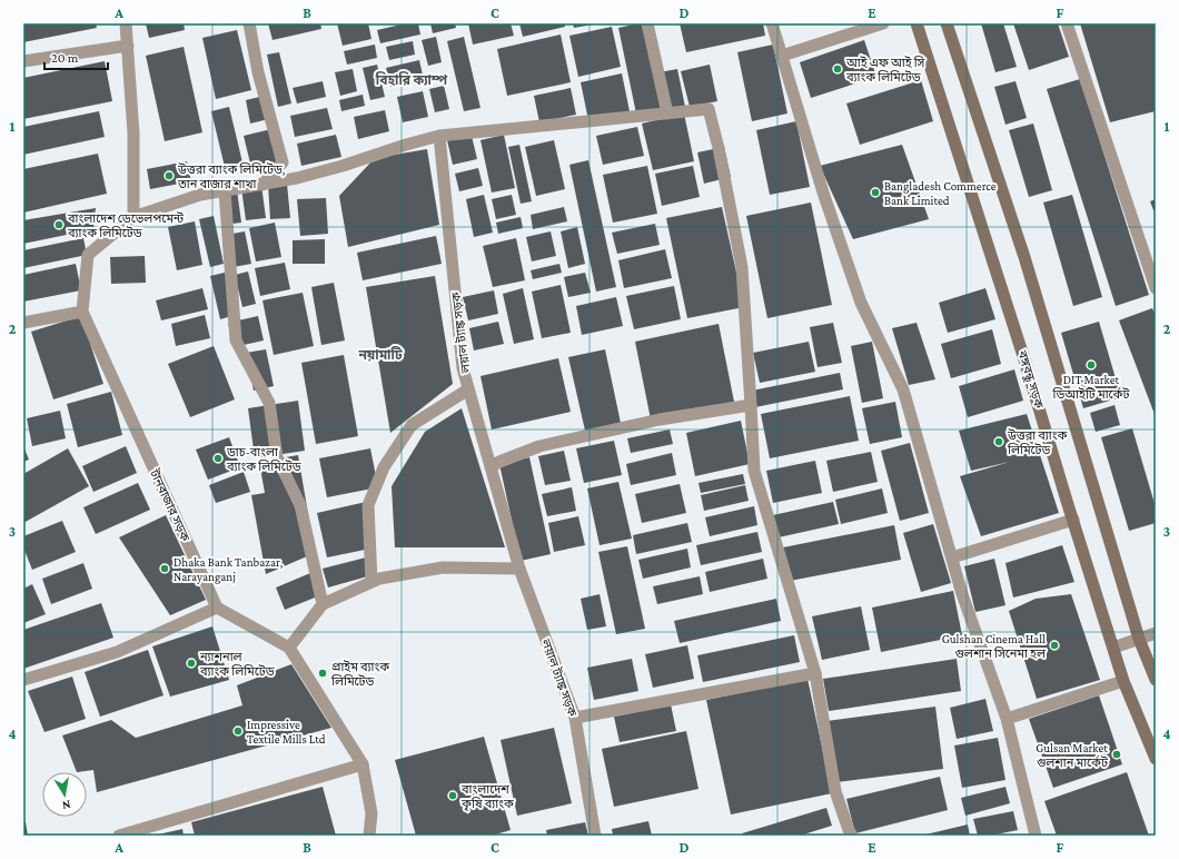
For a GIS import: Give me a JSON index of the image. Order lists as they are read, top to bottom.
{
  "streets": {
    "main road": ["বঙ্গবন্ধু সড়ক"],
    "street": ["লয়াল ট্যাঙ্ক সড়ক", "টানবাজার সড়ক"]
  },
  "districts": ["বিহারি ক্যাম্প", "নয়ামাটি"],
  "places": [
    "আই এফ আই সি ব্যাংক লিমিটেড",
    "উত্তরা ব্যাংক লিমিটেড, তান বাজার শাখা",
    "Bangladesh Commerce Bank Limited",
    "বাংলাদেশ ডেভেলপমেন্ট ব্যাংক লিমিটেড",
    "DIT Market ডিআইটি মার্কেট",
    "উত্তরা ব্যাংক লিমিটেড",
    "ডাচ-বাংলা ব্যাংক লিমিটেড",
    "Dhaka Bank Tanbazar, Narayanganj",
    "Gulshan Cinema Hall গুলশান সিনেমা হল",
    "ন্যাশনাল ব্যাংক লিমিটেড",
    "প্রাইম ব্যাংক লিমিটেড",
    "Impressive Textile Mills Ltd",
    "Gulsan Market গুলশান মার্কেট",
    "বাংলাদেশ কৃষি ব্যাংক"
  ],
  "scale_bar": "20 m",
  "north": "bottom",
  "grid": {
    "columns": [
      "A",
      "B",
      "C",
      "D",
      "E",
      "F"
    ],
    "rows": [
      "1",
      "2",
      "3",
      "4"
    ]
  }
}
